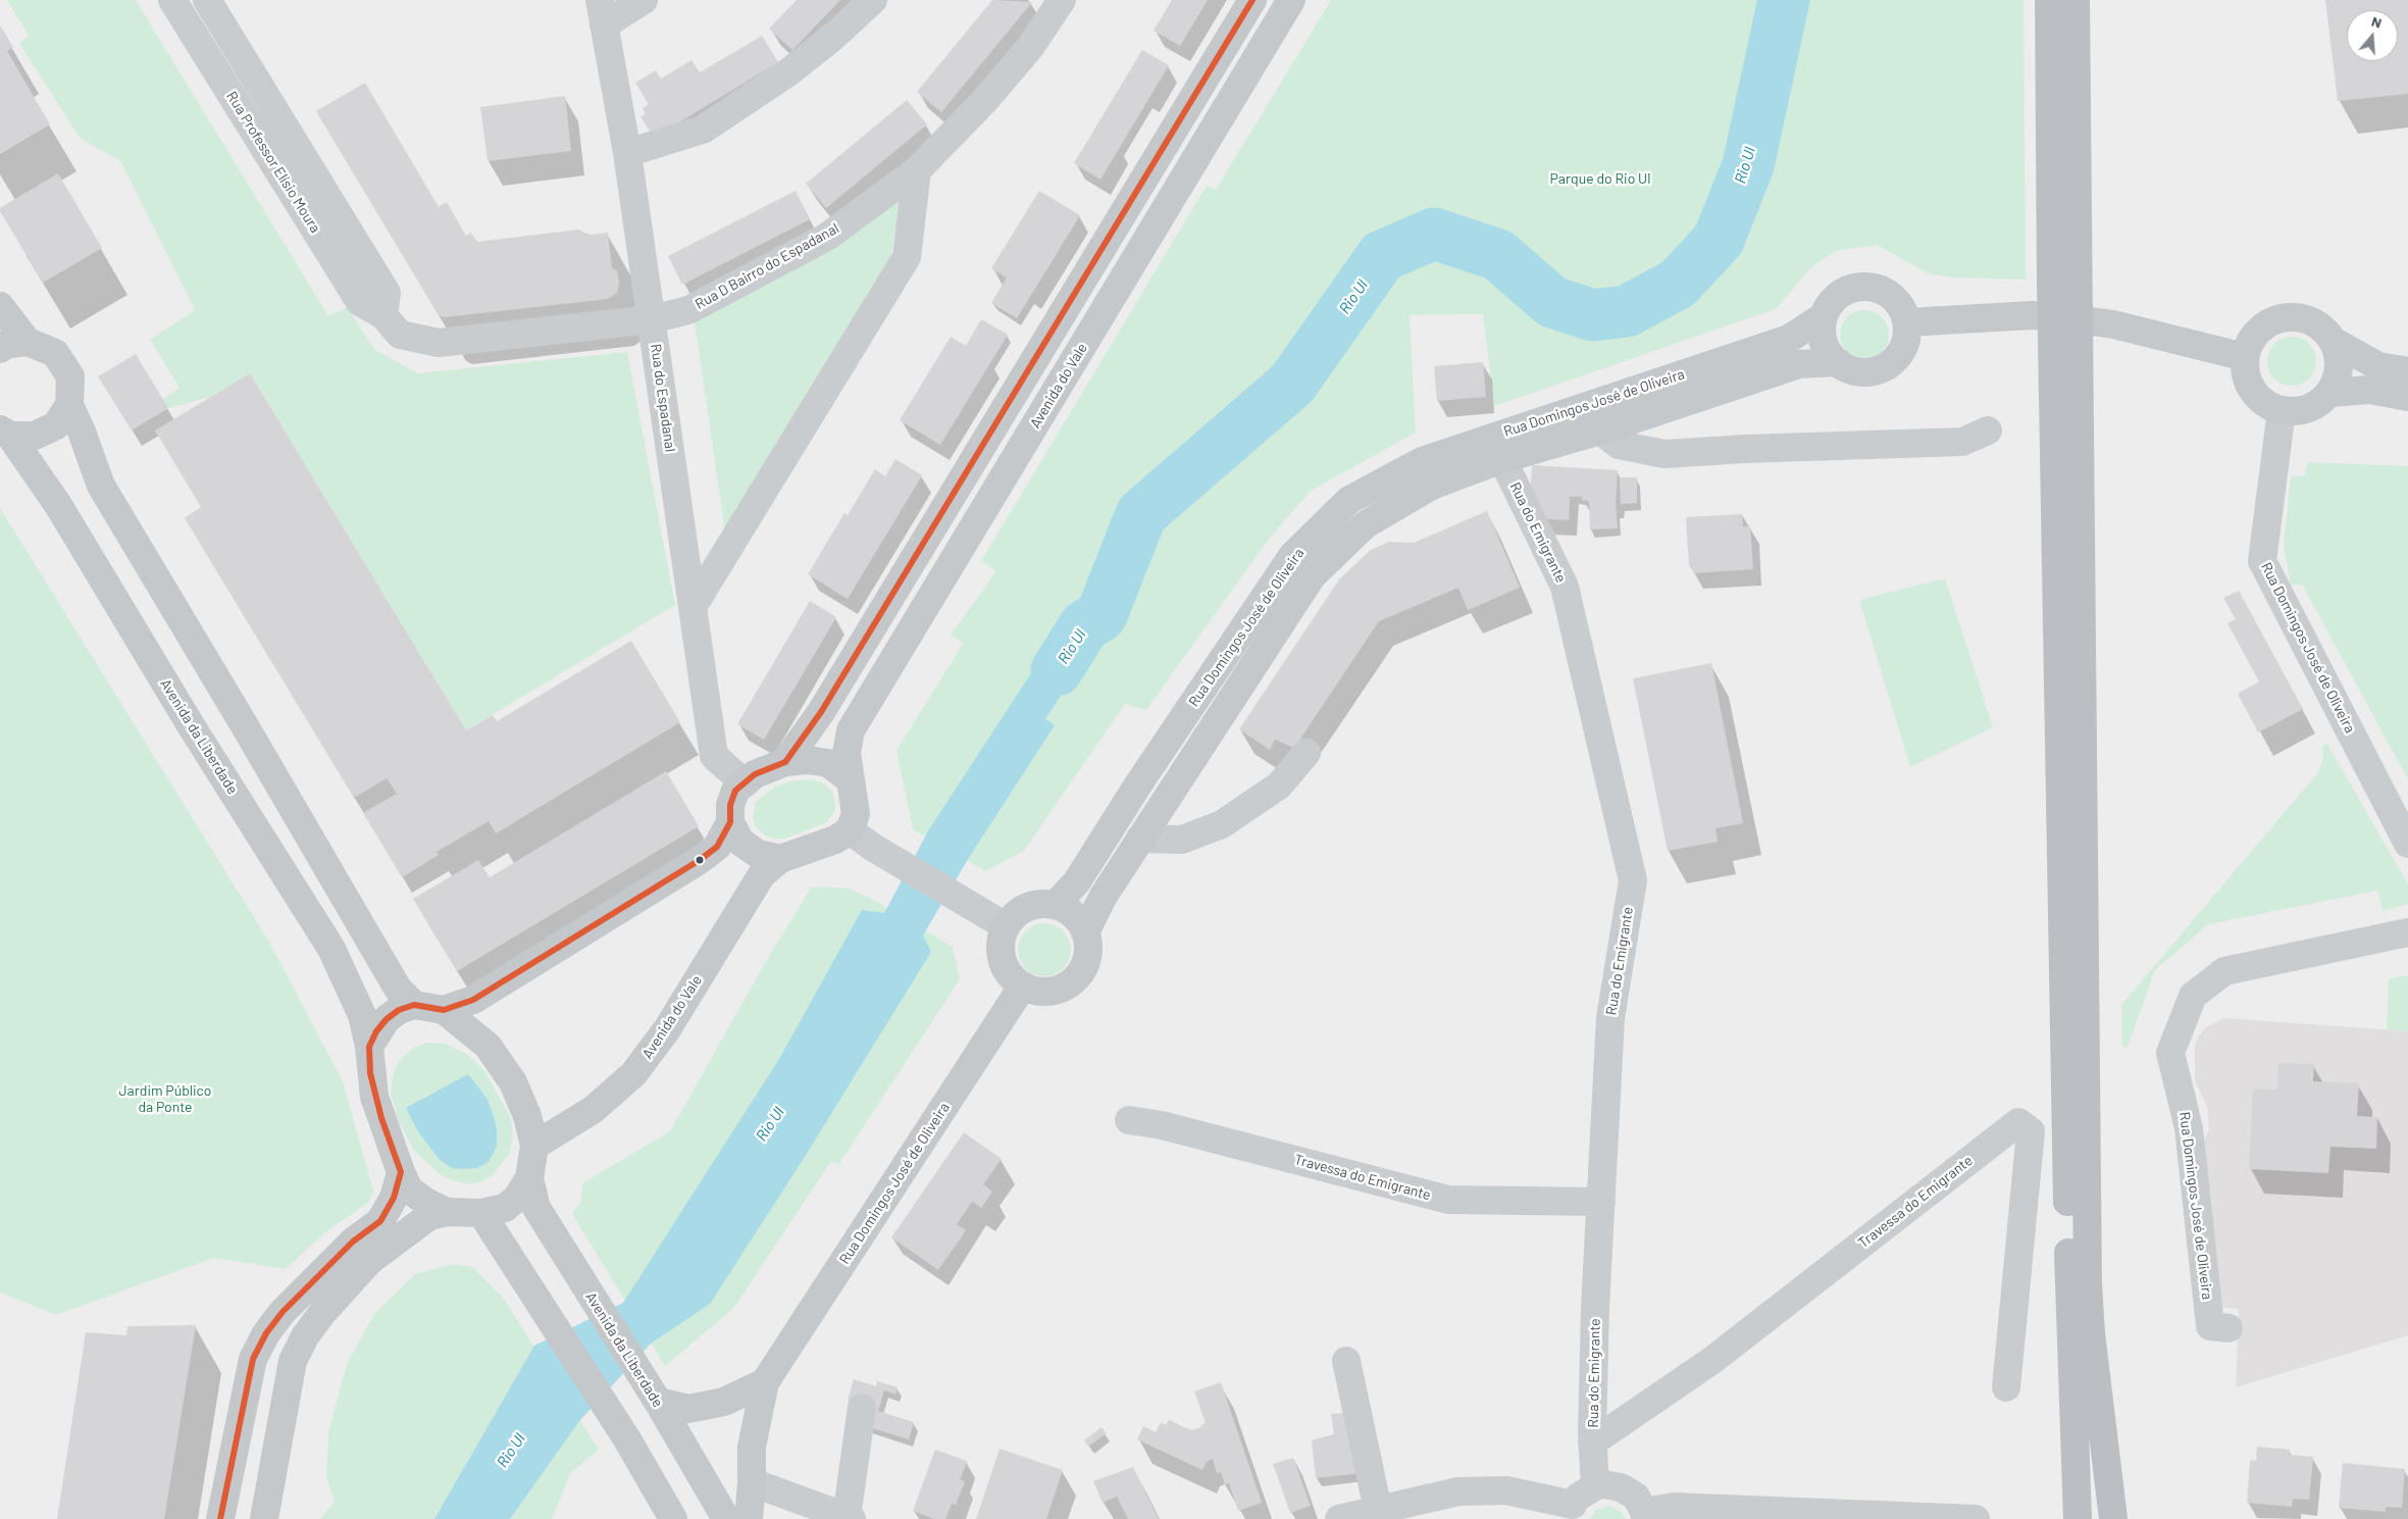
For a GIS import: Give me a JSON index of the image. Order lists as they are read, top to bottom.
{
  "streets": {
    "main road": ["Avenida do Vale", "Rua Domingos José de Oliveira", "Avenida da Liberdade"],
    "street": [
      "Rua Professor Elísio Moura",
      "Rua D Bairro do Espadanal",
      "Rua do Espadanal",
      "Rua do Emigrante",
      "Travessa do Emigrante"
    ]
  },
  "crossings": [
    ["Rua Professor Elísio Moura", "Rua D Bairro do Espadanal"],
    ["Rua Professor Elísio Moura", "Rua do Espadanal"],
    ["Rua D Bairro do Espadanal", "Rua do Espadanal"],
    ["Avenida do Vale", "Rua do Espadanal"],
    ["Avenida do Vale", "Avenida da Liberdade"],
    ["Rua Domingos José de Oliveira", "Rua do Emigrante"],
    ["Rua do Emigrante", "Travessa do Emigrante"]
  ],
  "water": ["Rio Ul"],
  "parks": ["Parque do Rio Ul", "Jardim Público da Ponte"],
  "north": "top"
}
